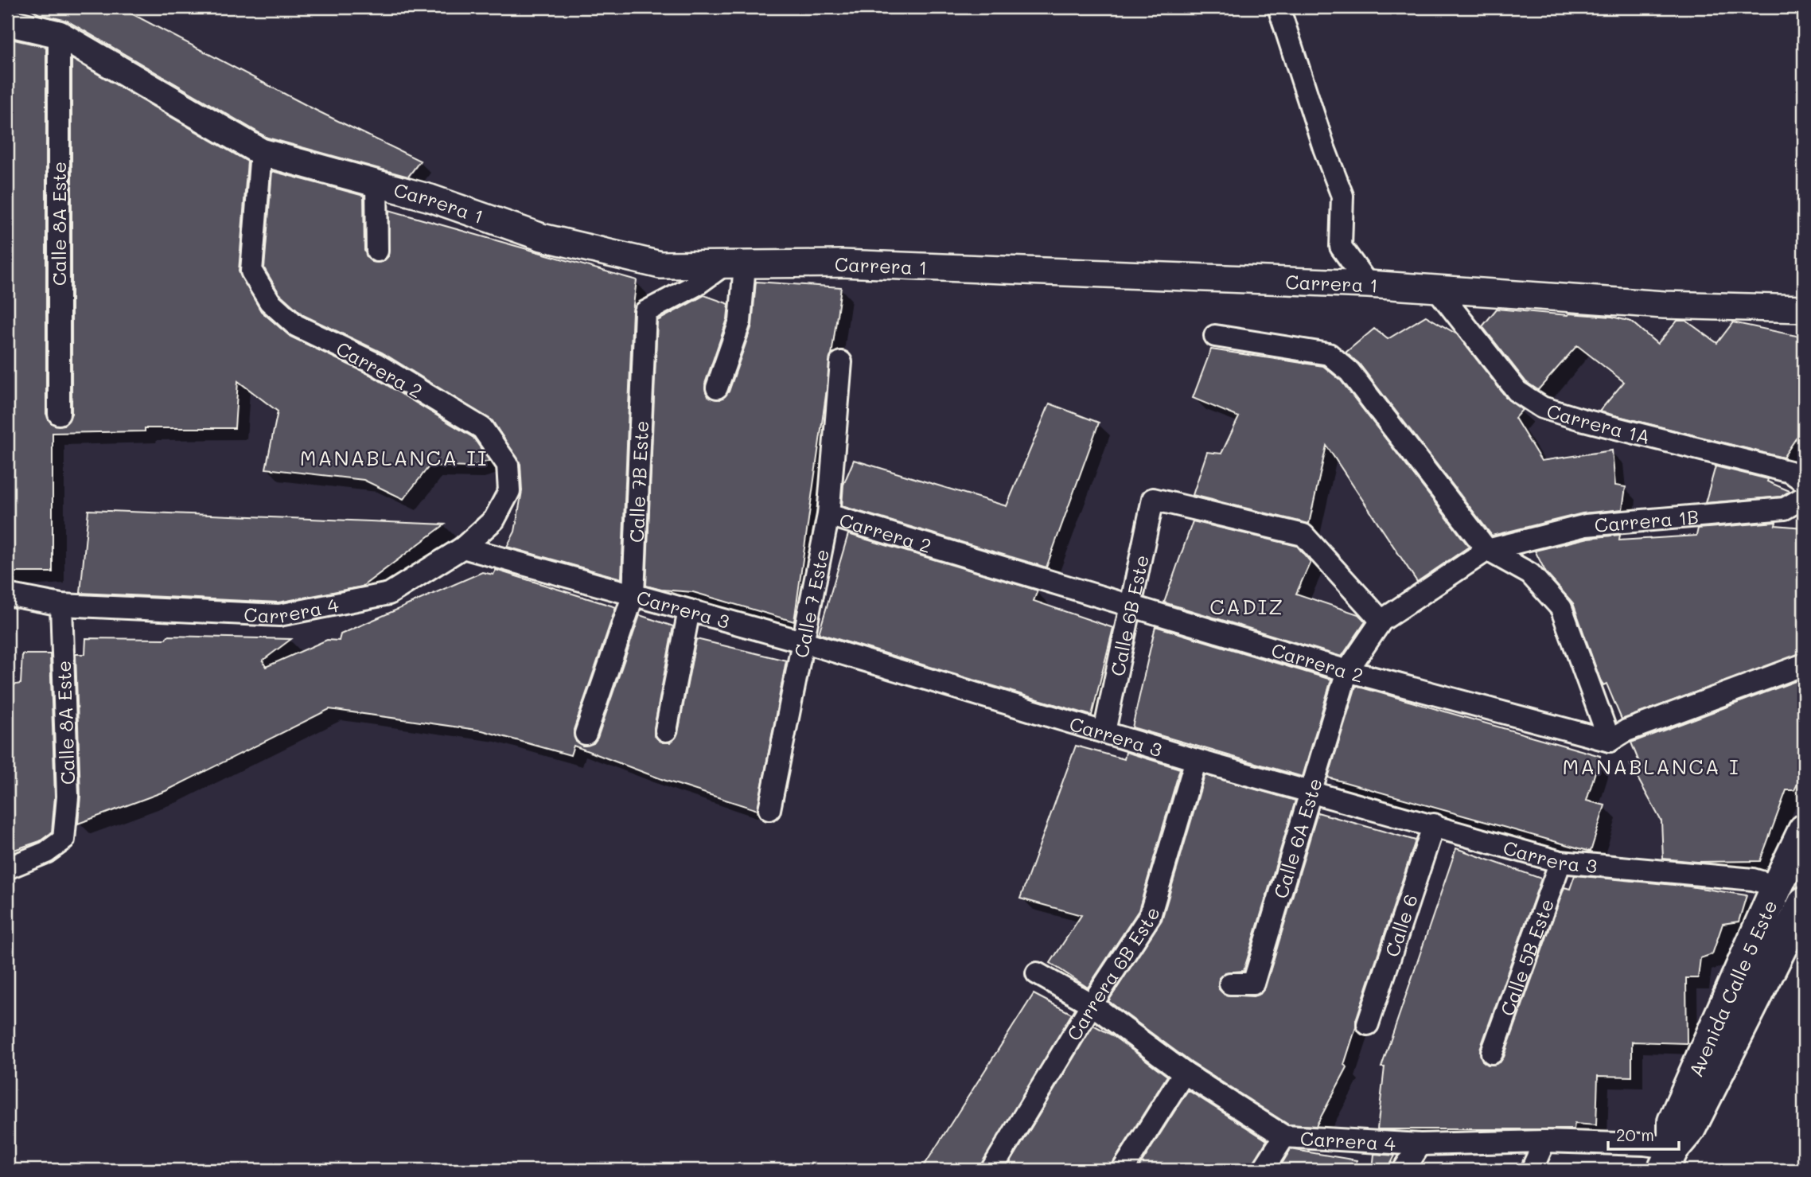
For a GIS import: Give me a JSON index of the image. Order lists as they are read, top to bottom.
{
  "streets": {
    "main road": ["Avenida Calle 5 Este"],
    "street": [
      "Carrera 1",
      "Calle 8A Este",
      "Carrera 2",
      "Carrera 1A",
      "Calle 7B Este",
      "Carrera 1B",
      "Calle 7 Este",
      "Carrera 4",
      "Carrera 3",
      "Calle 6B Este",
      "Calle 6A Este",
      "Calle 6",
      "Calle 5B Este",
      "Carrera 6B Este"
    ]
  },
  "crossings": [
    ["Carrera 1", "Calle 8A Este"],
    ["Carrera 1", "Carrera 2"],
    ["Carrera 1", "Carrera 1A"],
    ["Carrera 1", "Calle 7B Este"],
    ["Calle 8A Este", "Carrera 4"],
    ["Carrera 2", "Carrera 1B"],
    ["Carrera 2", "Calle 7 Este"],
    ["Carrera 2", "Carrera 4"],
    ["Carrera 2", "Calle 6B Este"],
    ["Carrera 2", "Calle 6A Este"],
    ["Calle 7B Este", "Carrera 3"],
    ["Carrera 1B", "Calle 6B Este"],
    ["Carrera 1B", "Calle 6A Este"],
    ["Calle 7 Este", "Carrera 3"],
    ["Carrera 4", "Carrera 3"],
    ["Carrera 4", "Carrera 6B Este"],
    ["Carrera 4", "Avenida Calle 5 Este"],
    ["Carrera 3", "Calle 6B Este"],
    ["Carrera 3", "Calle 6A Este"],
    ["Carrera 3", "Calle 6"],
    ["Carrera 3", "Calle 5B Este"],
    ["Carrera 3", "Carrera 6B Este"],
    ["Carrera 3", "Avenida Calle 5 Este"]
  ],
  "districts": ["MANABLANCA II", "CADIZ", "MANABLANCA I"],
  "scale_bar": "20 m"
}
